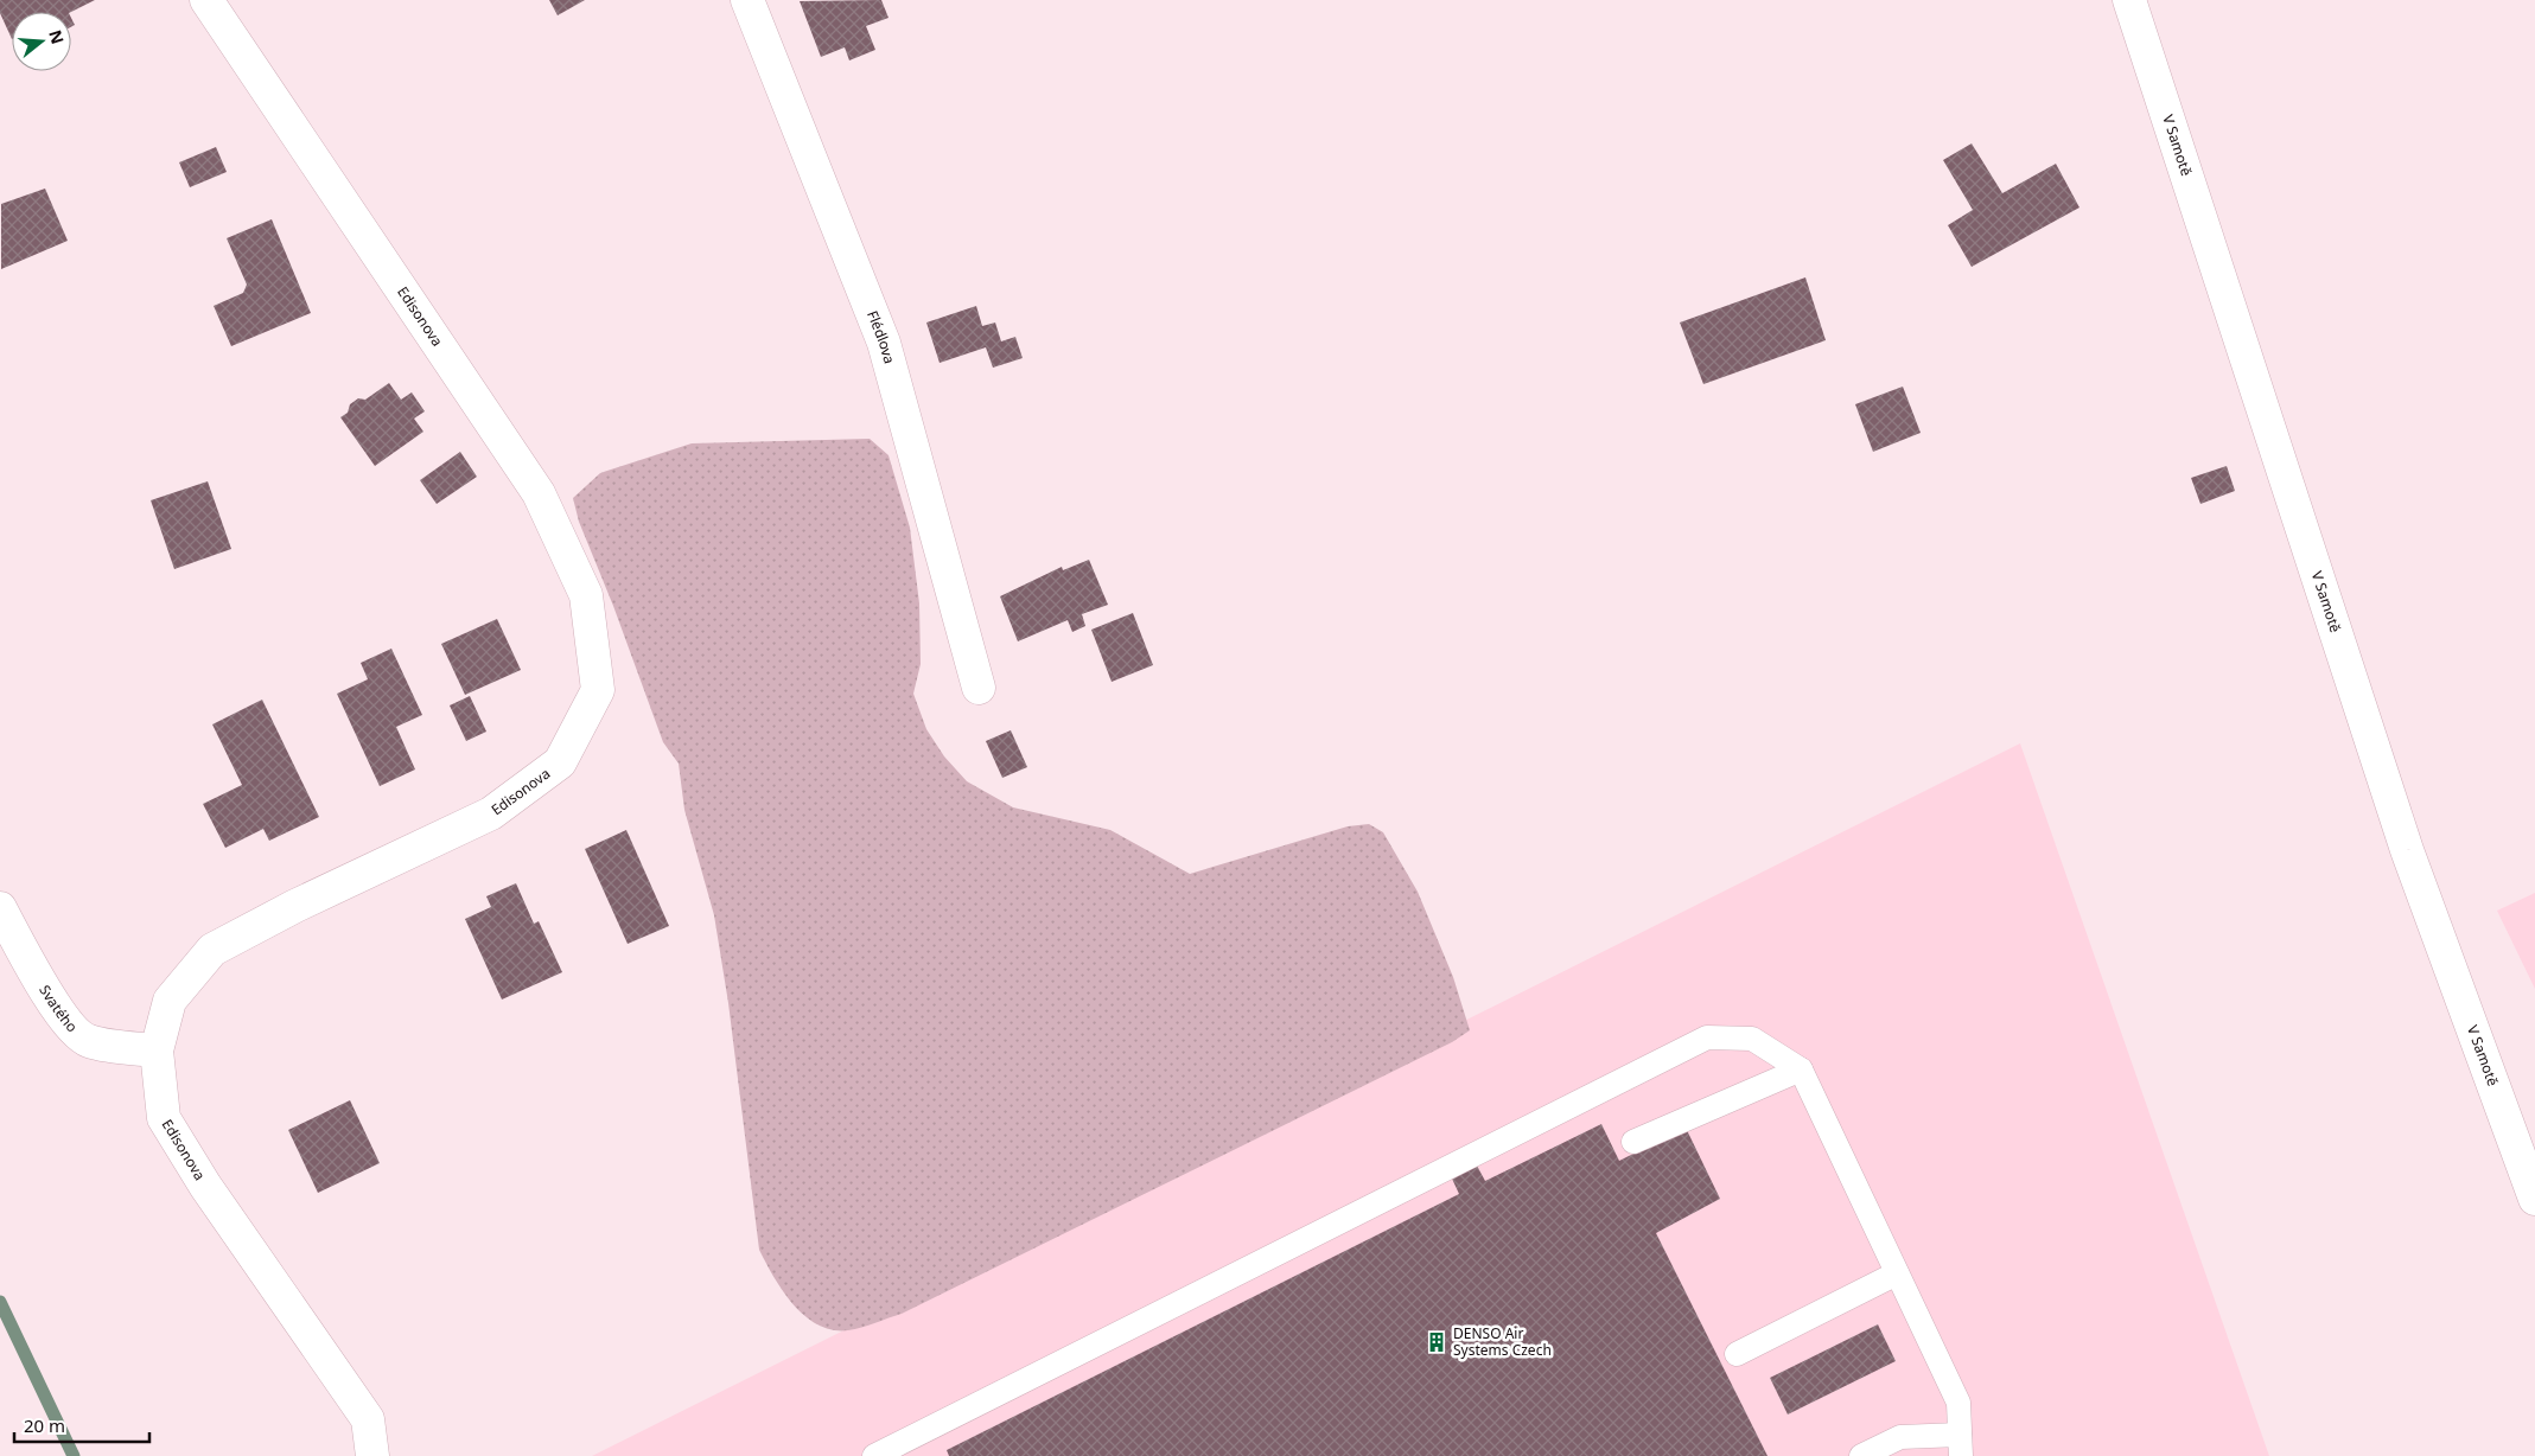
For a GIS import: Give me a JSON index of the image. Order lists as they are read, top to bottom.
{
  "streets": {
    "street": [
      "V Samotě",
      "Edisonova",
      "Flédlova",
      "Svatého"
    ]
  },
  "crossings": [
    ["Edisonova", "Svatého"]
  ],
  "places": {
    "building": ["DENSO Air Systems Czech"]
  },
  "scale_bar": "20 m",
  "north": "right"
}
